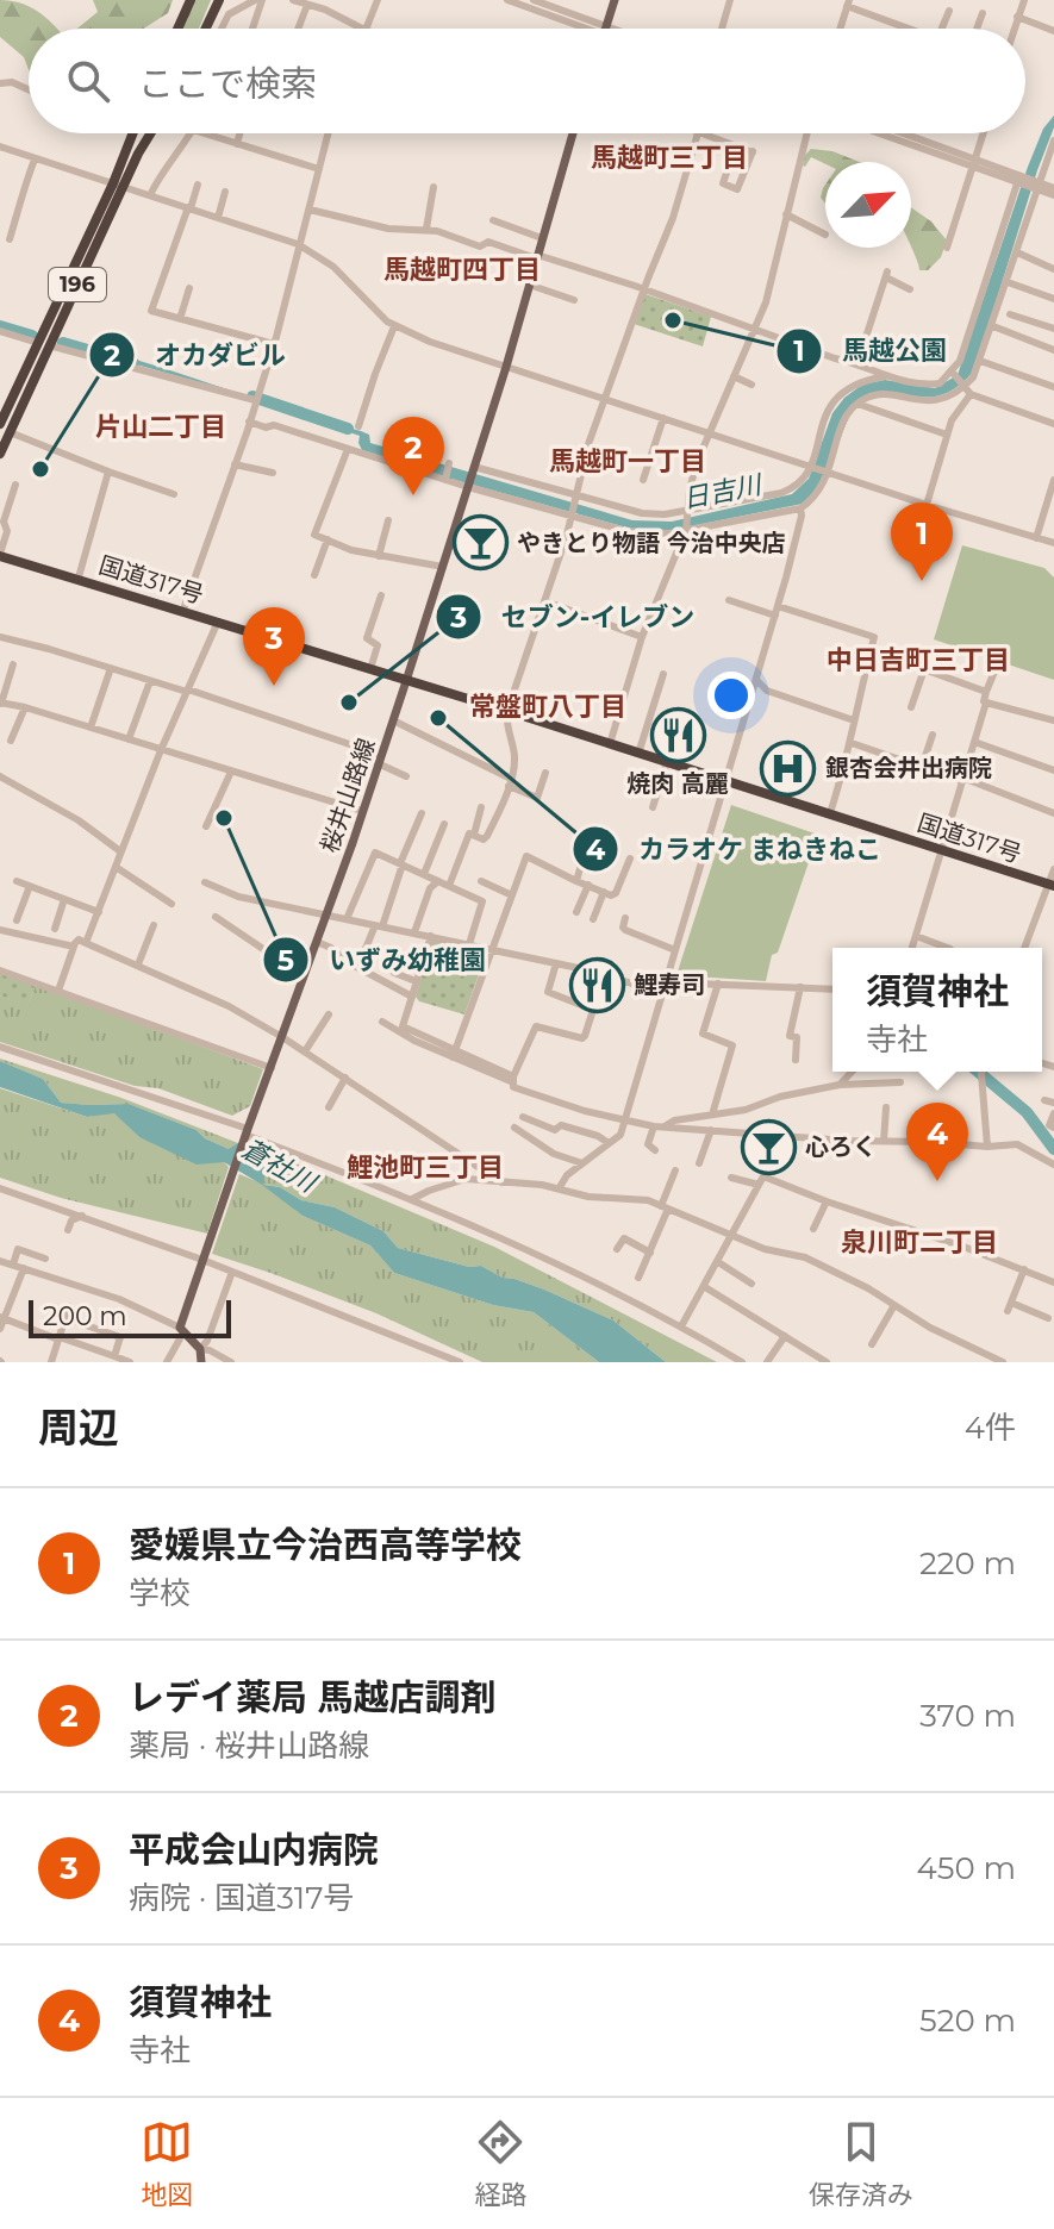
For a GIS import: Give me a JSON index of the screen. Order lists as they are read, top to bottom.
{
  "streets": {
    "highway": ["196", "国道317号"],
    "main road": ["桜井山路線"]
  },
  "crossings": [
    ["国道317号", "桜井山路線"]
  ],
  "districts": [
    "馬越町三丁目",
    "馬越町四丁目",
    "片山二丁目",
    "馬越町一丁目",
    "中日吉町三丁目",
    "常盤町八丁目",
    "鯉池町三丁目",
    "泉川町二丁目"
  ],
  "water": ["日吉川", "蒼社川"],
  "places": {
    "other": [
      "馬越公園",
      "オカダビル",
      "セブン-イレブン",
      "カラオケ まねきねこ",
      "いずみ幼稚園"
    ],
    "bar": ["やきとり物語 今治中央店", "心ろく"],
    "restaurant": ["焼肉 高麗", "鯉寿司"],
    "hospital": ["銀杏会井出病院"]
  },
  "scale_bar": "200 m",
  "north": "top right",
  "page": {
    "search": "ここで検索",
    "pins": [
      "2",
      "1",
      "3",
      "4"
    ],
    "popup": ["須賀神社", "寺社"],
    "scale": "200 m",
    "heading": ["周辺", "4件"],
    "list": [
      {
        "mark": "1",
        "name": "愛媛県立今治西高等学校",
        "note": "学校",
        "value": "220 m"
      },
      {
        "mark": "2",
        "name": "レデイ薬局 馬越店調剤",
        "note": "薬局 · 桜井山路線",
        "value": "370 m"
      },
      {
        "mark": "3",
        "name": "平成会山内病院",
        "note": "病院 · 国道317号",
        "value": "450 m"
      },
      {
        "mark": "4",
        "name": "須賀神社",
        "note": "寺社",
        "value": "520 m"
      }
    ],
    "nav": ["地図", "経路", "保存済み"]
  }
}
